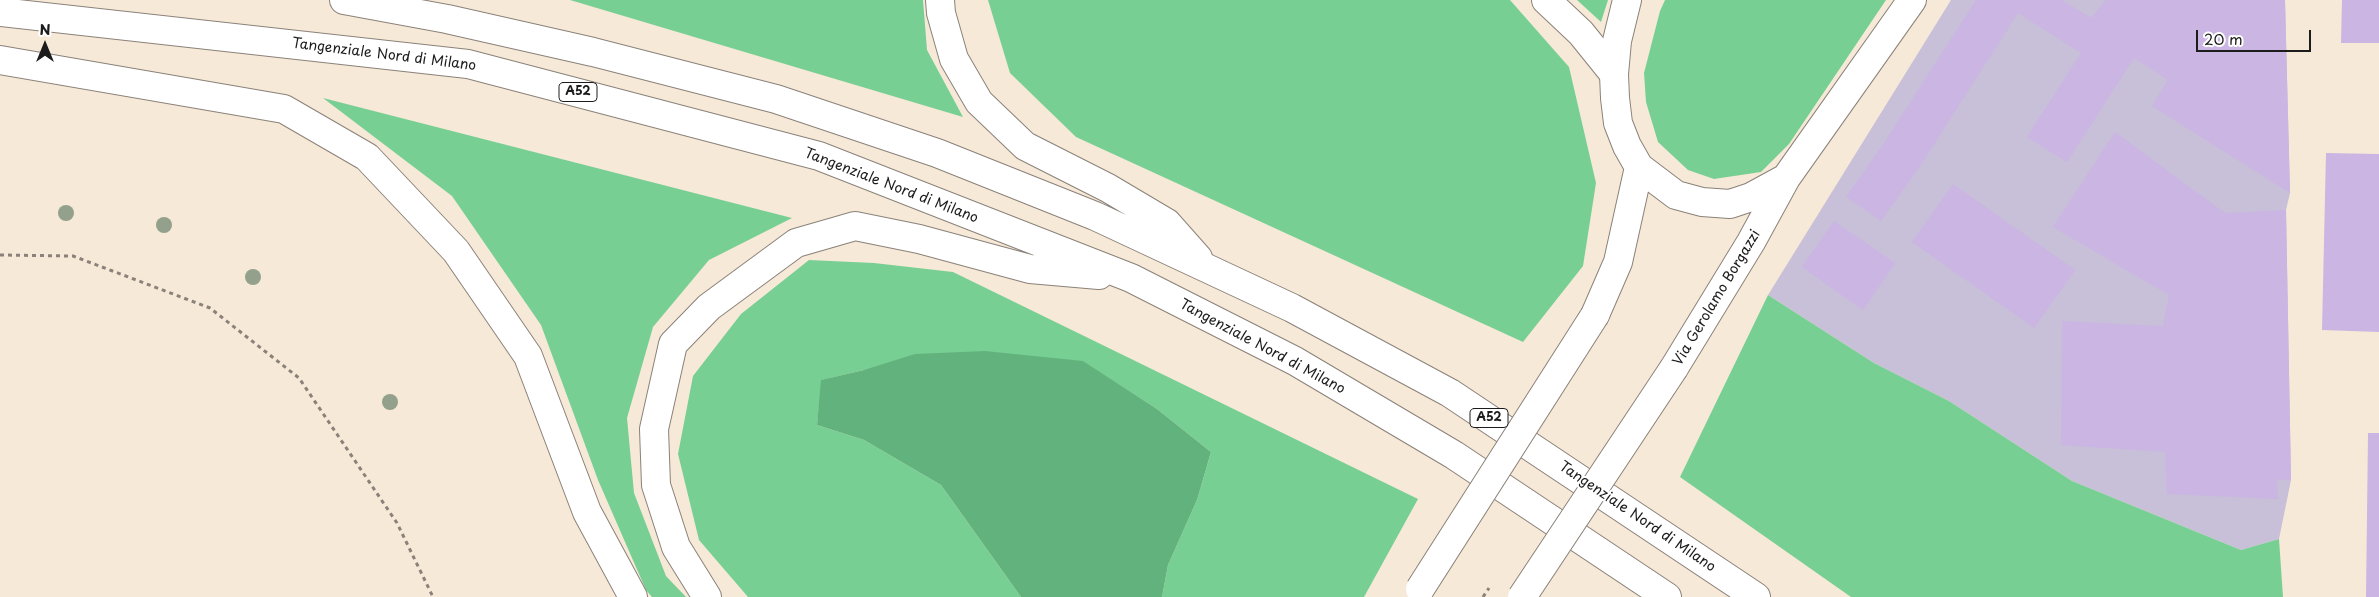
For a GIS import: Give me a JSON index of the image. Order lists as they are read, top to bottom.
{
  "streets": {
    "main road": ["Tangenziale Nord di Milano", "A52", "Via Gerolamo Borgazzi"]
  },
  "scale_bar": "20 m",
  "north": "top"
}
